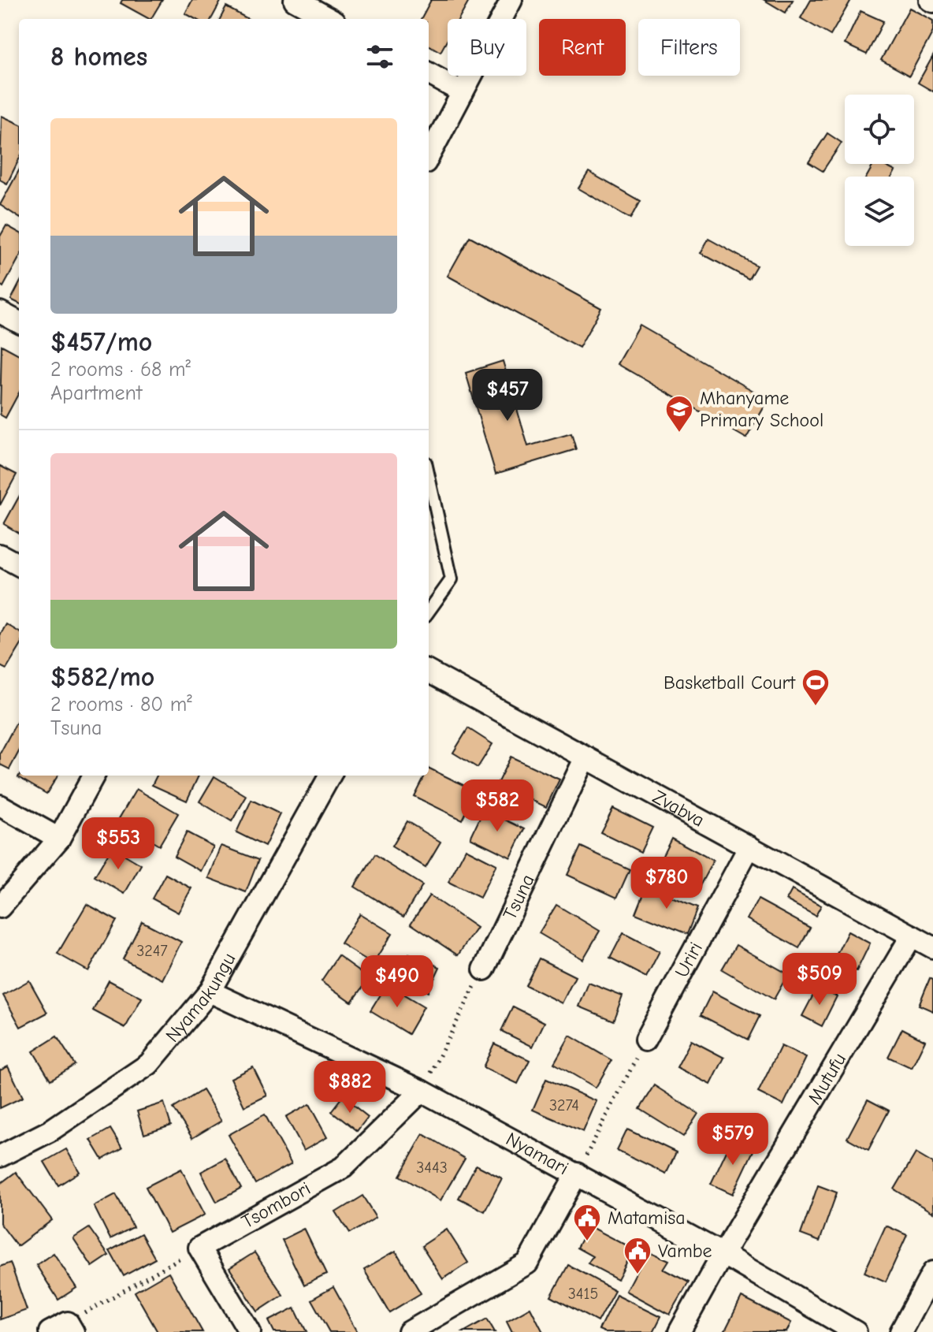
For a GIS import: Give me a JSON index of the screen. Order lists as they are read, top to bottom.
{
  "streets": {
    "street": [
      "Zvabva",
      "Tsuna",
      "Uriri",
      "Nyamakungu",
      "Mutufu",
      "Nyamari",
      "Tsombori"
    ]
  },
  "crossings": [
    ["Zvabva", "Tsuna"],
    ["Zvabva", "Uriri"],
    ["Zvabva", "Mutufu"],
    ["Nyamakungu", "Nyamari"],
    ["Mutufu", "Nyamari"],
    ["Nyamari", "Tsombori"]
  ],
  "places": {
    "school or university": ["Mhanyame Primary School"],
    "sports": ["Basketball Court"],
    "public building": ["Matamisa", "Vambe"]
  },
  "house_numbers": [
    "3247",
    "3274",
    "3443",
    "3415"
  ],
  "page": {
    "chip": ["Buy", "Rent", "Filters"],
    "heading": "8 homes",
    "list": [
      {
        "name": "$457/mo",
        "note": "2 rooms · 68 m² · Apartment"
      },
      {
        "name": "$582/mo",
        "note": "2 rooms · 80 m² · Tsuna"
      }
    ],
    "price": [
      "$457",
      "$582",
      "$553",
      "$780",
      "$509",
      "$490",
      "$882",
      "$579"
    ]
  }
}
